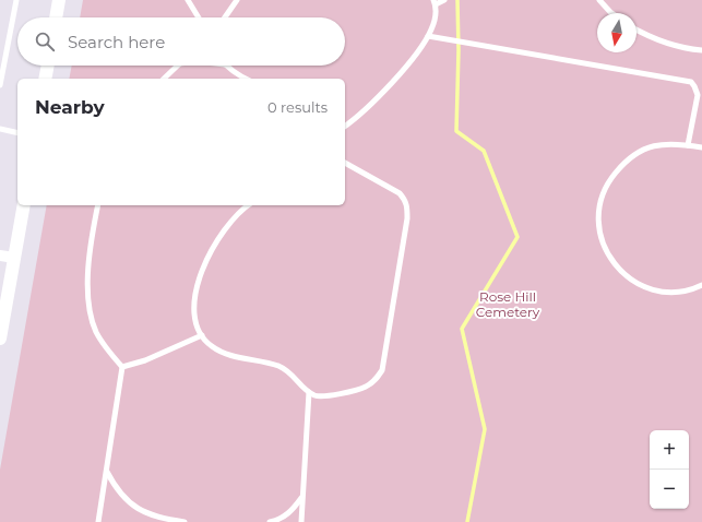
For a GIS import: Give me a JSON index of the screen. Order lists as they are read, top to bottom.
{
  "parks": ["Rose Hill Cemetery"],
  "north": "bottom",
  "page": {
    "search": "Search here",
    "heading": ["Nearby", "0 results"],
    "map_buttons": ["+", "−"]
  }
}
